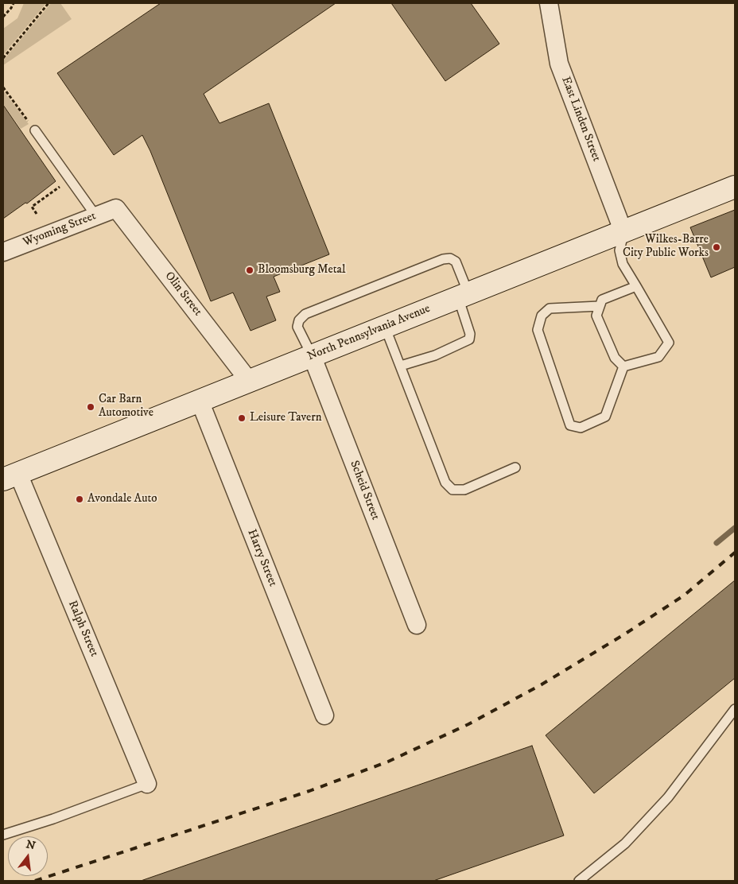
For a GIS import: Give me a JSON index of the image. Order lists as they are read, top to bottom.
{
  "streets": {
    "street": [
      "East Linden Street",
      "Wyoming Street",
      "Olin Street",
      "North Pennsylvania Avenue",
      "Scheid Street",
      "Harry Street",
      "Ralph Street"
    ]
  },
  "crossings": [
    ["East Linden Street", "North Pennsylvania Avenue"],
    ["Wyoming Street", "Olin Street"],
    ["Olin Street", "North Pennsylvania Avenue"],
    ["North Pennsylvania Avenue", "Scheid Street"],
    ["North Pennsylvania Avenue", "Harry Street"],
    ["North Pennsylvania Avenue", "Ralph Street"]
  ],
  "places": [
    "Wilkes-Barre City Public Works",
    "Bloomsburg Metal",
    "Car Barn Automotive",
    "Leisure Tavern",
    "Avondale Auto"
  ],
  "north": "top"
}
